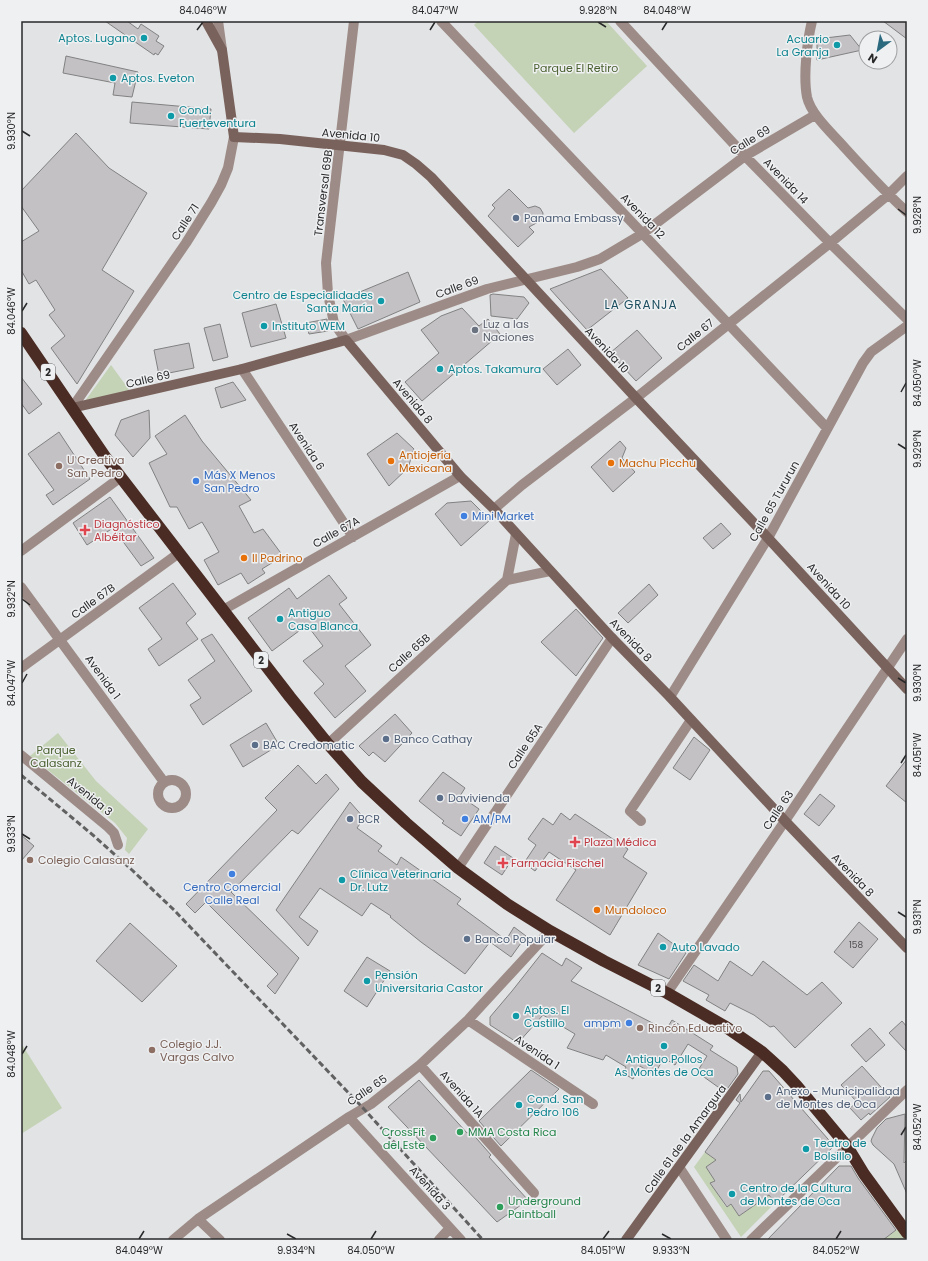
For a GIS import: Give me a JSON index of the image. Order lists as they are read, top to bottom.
{
  "streets": {
    "highway": ["2"],
    "street": [
      "Avenida 10",
      "Calle 69",
      "Avenida 14",
      "Transversal 69B",
      "Avenida 12",
      "Calle 71",
      "Calle 67",
      "Avenida 8",
      "Avenida 6",
      "Calle 65 Tururun",
      "Calle 67A",
      "Calle 67B",
      "Calle 65B",
      "Avenida 1",
      "Calle 65A",
      "Avenida 3",
      "Calle 63",
      "Calle 65",
      "Avenida 1A",
      "Calle 61 de la Amargura"
    ]
  },
  "crossings": [
    ["Avenida 10", "Calle 69"],
    ["Avenida 10", "Transversal 69B"],
    ["Avenida 10", "Calle 71"],
    ["Avenida 10", "Calle 67"],
    ["Avenida 10", "Calle 65 Tururun"],
    ["Avenida 10", "Calle 63"],
    ["Calle 69", "Avenida 14"],
    ["Calle 69", "Transversal 69B"],
    ["Calle 69", "Avenida 12"],
    ["Calle 69", "Calle 71"],
    ["Calle 69", "2"],
    ["Calle 69", "Avenida 8"],
    ["Calle 69", "Avenida 6"],
    ["Avenida 14", "Calle 67"],
    ["Transversal 69B", "Avenida 8"],
    ["Avenida 12", "Calle 67"],
    ["Avenida 12", "Calle 65 Tururun"],
    ["Calle 71", "2"],
    ["Calle 67", "Avenida 8"],
    ["2", "Calle 67A"],
    ["2", "Calle 67B"],
    ["2", "Calle 65B"],
    ["2", "Calle 65A"],
    ["2", "Calle 63"],
    ["2", "Calle 65"],
    ["2", "Calle 61 de la Amargura"],
    ["Avenida 8", "Calle 65 Tururun"],
    ["Avenida 8", "Calle 67A"],
    ["Avenida 8", "Calle 65A"],
    ["Avenida 8", "Calle 63"],
    ["Avenida 6", "Calle 67A"],
    ["Calle 67B", "Avenida 1"],
    ["Avenida 1", "Calle 65"],
    ["Avenida 3", "Calle 65"],
    ["Calle 65", "Avenida 1A"]
  ],
  "districts": ["LA GRANJA"],
  "parks": ["Parque El Retiro", "Parque Calasanz"],
  "places": {
    "other": [
      "Aptos. Lugano",
      "Acuario La Granja",
      "Aptos. Eveton",
      "Cond. Fuerteventura",
      "Panama Embassy",
      "Centro de Especialidades Santa María",
      "Instituto WEM",
      "Luz a las Naciones",
      "Aptos. Takamura",
      "Antiojería Mexicana",
      "Machu Picchu",
      "U Creativa San Pedro",
      "Más X Menos San Pedro",
      "Mini Market",
      "Il Padrino",
      "Antiguo Casa Blanca",
      "Banco Cathay",
      "BAC Credomatic",
      "Davivienda",
      "BCR",
      "AM/PM",
      "Colegio Calasanz",
      "Centro Comercial Calle Real",
      "Clínica Veterinaria Dr. Lutz",
      "Mundoloco",
      "Banco Popular",
      "Auto Lavado",
      "Pensión Universitaria Castor",
      "Aptos. El Castillo",
      "ampm",
      "Rincón Educativo",
      "Antiguo Pollos As Montes de Oca",
      "Colegio J.J. Vargas Calvo",
      "Anexo - Municipalidad de Montes de Oca",
      "Cond. San Pedro 106",
      "MMA Costa Rica",
      "CrossFit del Este",
      "Teatro de Bolsillo",
      "Centro de la Cultura de Montes de Oca",
      "Underground Paintball"
    ],
    "health": ["Diagnóstico Albéitar", "Plaza Médica", "Farmacia Fischel"]
  },
  "house_numbers": ["158"],
  "north": "bottom left",
  "coordinates": [
    "84.046°W",
    "84.047°W",
    "9.928°N",
    "84.048°W",
    "9.930°N",
    "84.050°W",
    "9.929°N",
    "9.932°N",
    "84.051°W",
    "9.933°N",
    "9.931°N",
    "84.052°W",
    "84.049°W",
    "9.934°N"
  ]
}
